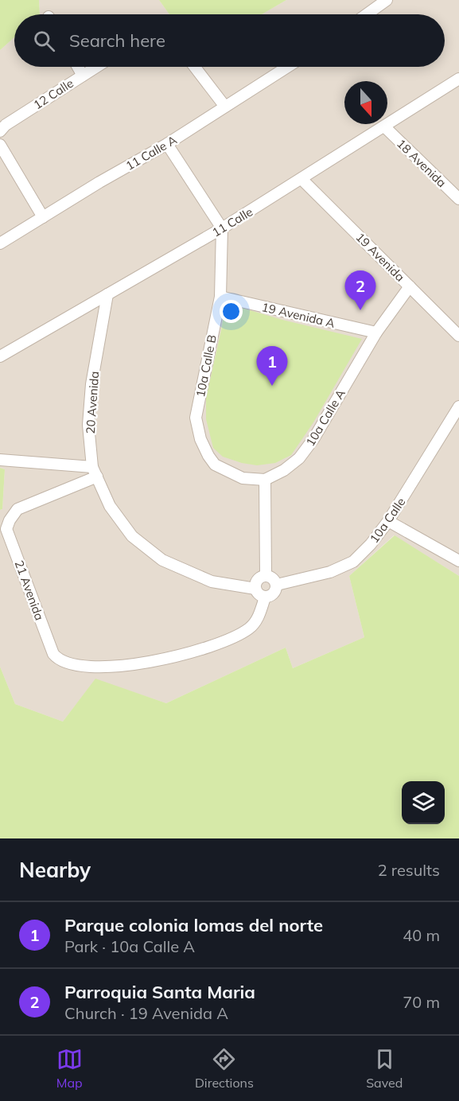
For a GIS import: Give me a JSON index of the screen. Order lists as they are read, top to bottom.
{
  "streets": {
    "street": [
      "12 Calle",
      "11 Calle A",
      "18 Avenida",
      "11 Calle",
      "19 Avenida",
      "19 Avenida A",
      "10a Calle B",
      "20 Avenida",
      "10a Calle A",
      "10a Calle",
      "21 Avenida"
    ]
  },
  "crossings": [
    ["18 Avenida", "11 Calle"],
    ["11 Calle", "19 Avenida"],
    ["11 Calle", "10a Calle B"],
    ["11 Calle", "20 Avenida"],
    ["19 Avenida", "10a Calle A"],
    ["19 Avenida A", "10a Calle B"],
    ["19 Avenida A", "10a Calle A"],
    ["10a Calle B", "10a Calle A"],
    ["20 Avenida", "10a Calle"],
    ["20 Avenida", "21 Avenida"],
    ["10a Calle", "21 Avenida"]
  ],
  "north": "bottom",
  "page": {
    "search": "Search here",
    "pins": ["2", "1"],
    "heading": ["Nearby", "2 results"],
    "list": [
      {
        "mark": "1",
        "name": "Parque colonia lomas del norte",
        "note": "Park · 10a Calle A",
        "value": "40 m"
      },
      {
        "mark": "2",
        "name": "Parroquia Santa Maria",
        "note": "Church · 19 Avenida A",
        "value": "70 m"
      }
    ],
    "nav": ["Map", "Directions", "Saved"]
  }
}
